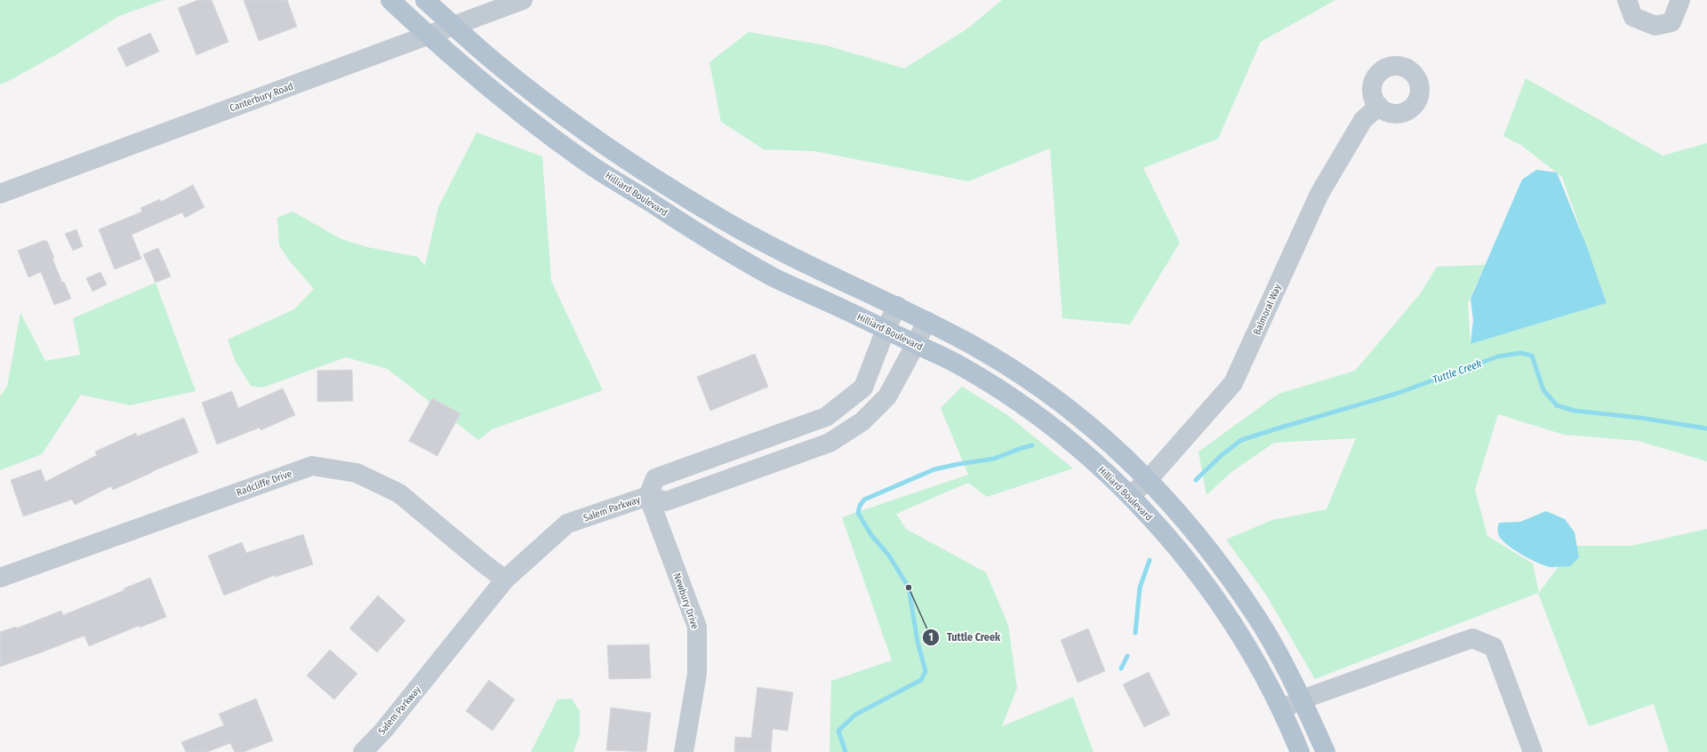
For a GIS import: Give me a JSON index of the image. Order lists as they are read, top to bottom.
{
  "streets": {
    "main road": ["Hilliard Boulevard"],
    "street": [
      "Canterbury Road",
      "Balmoral Way",
      "Radcliffe Drive",
      "Salem Parkway",
      "Newbury Drive"
    ]
  },
  "crossings": [
    ["Canterbury Road", "Hilliard Boulevard"],
    ["Hilliard Boulevard", "Balmoral Way"],
    ["Hilliard Boulevard", "Salem Parkway"],
    ["Radcliffe Drive", "Salem Parkway"],
    ["Salem Parkway", "Newbury Drive"]
  ],
  "water": ["Tuttle Creek"],
  "places": ["Tuttle Creek"]
}
